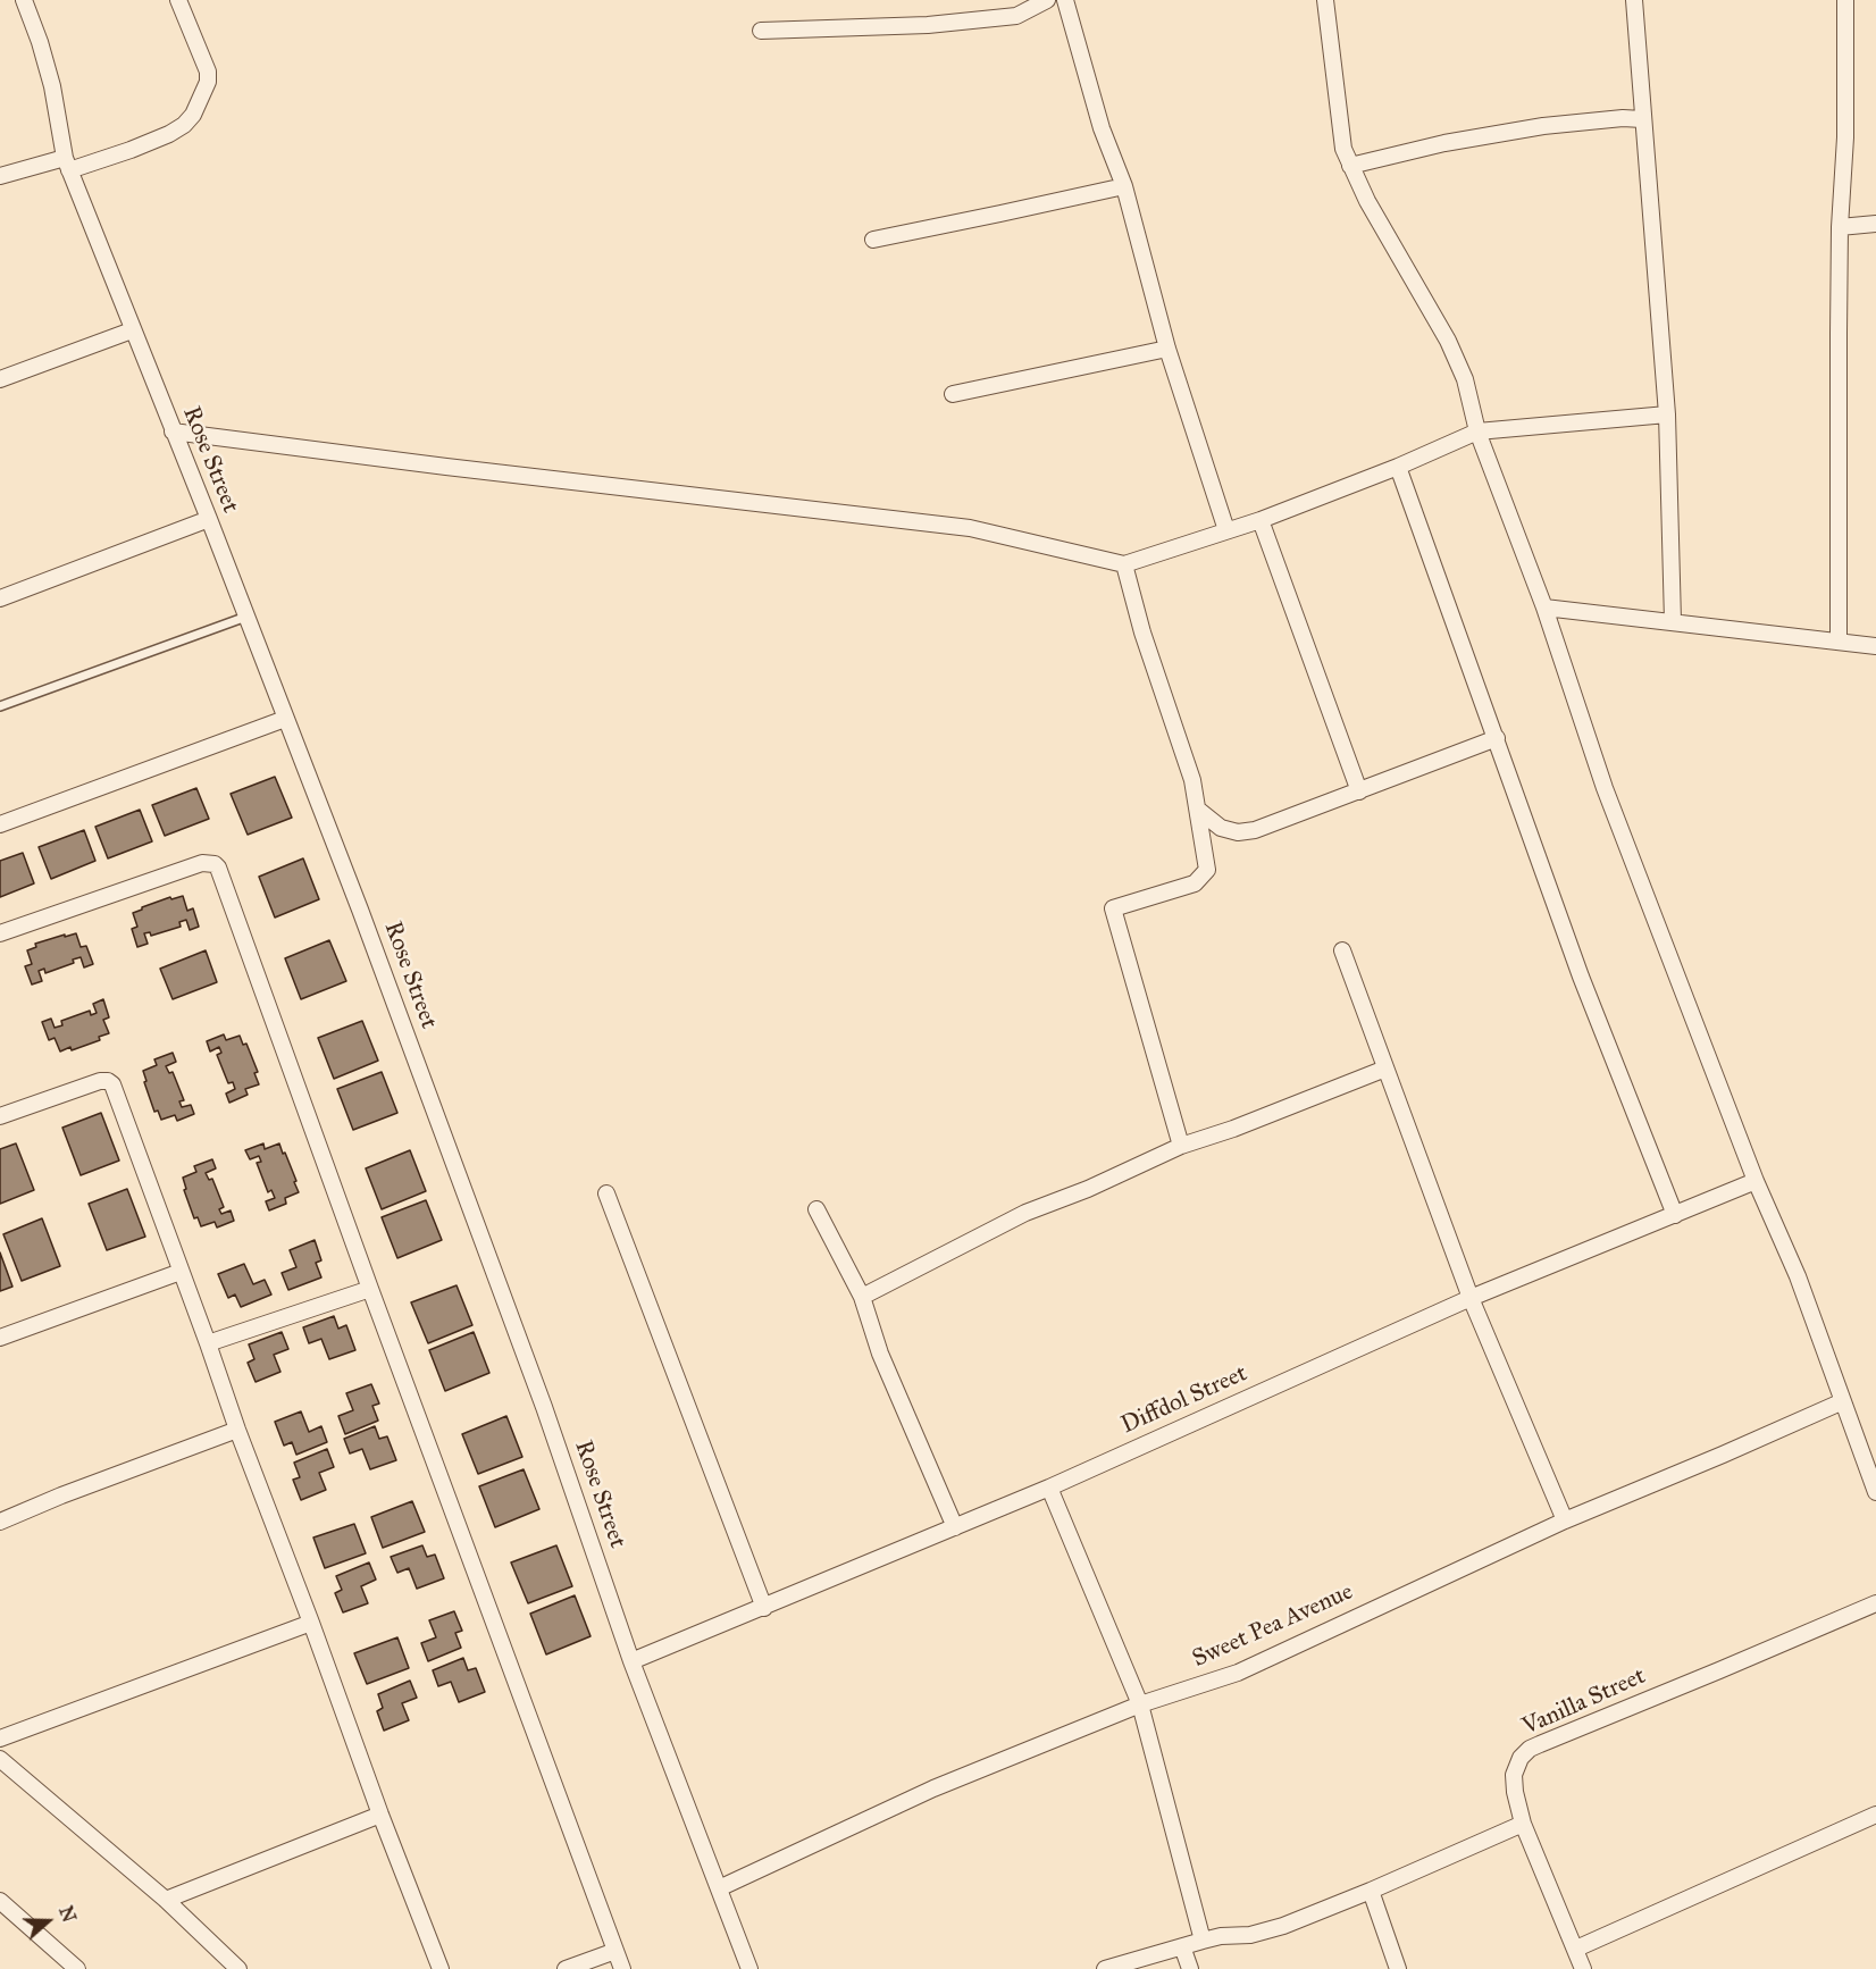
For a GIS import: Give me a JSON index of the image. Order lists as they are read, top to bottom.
{
  "streets": {
    "street": [
      "Rose Street",
      "Diffdol Street",
      "Sweet Pea Avenue",
      "Vanilla Street"
    ]
  },
  "crossings": [
    ["Rose Street", "Diffdol Street"],
    ["Rose Street", "Sweet Pea Avenue"]
  ],
  "north": "right"
}
